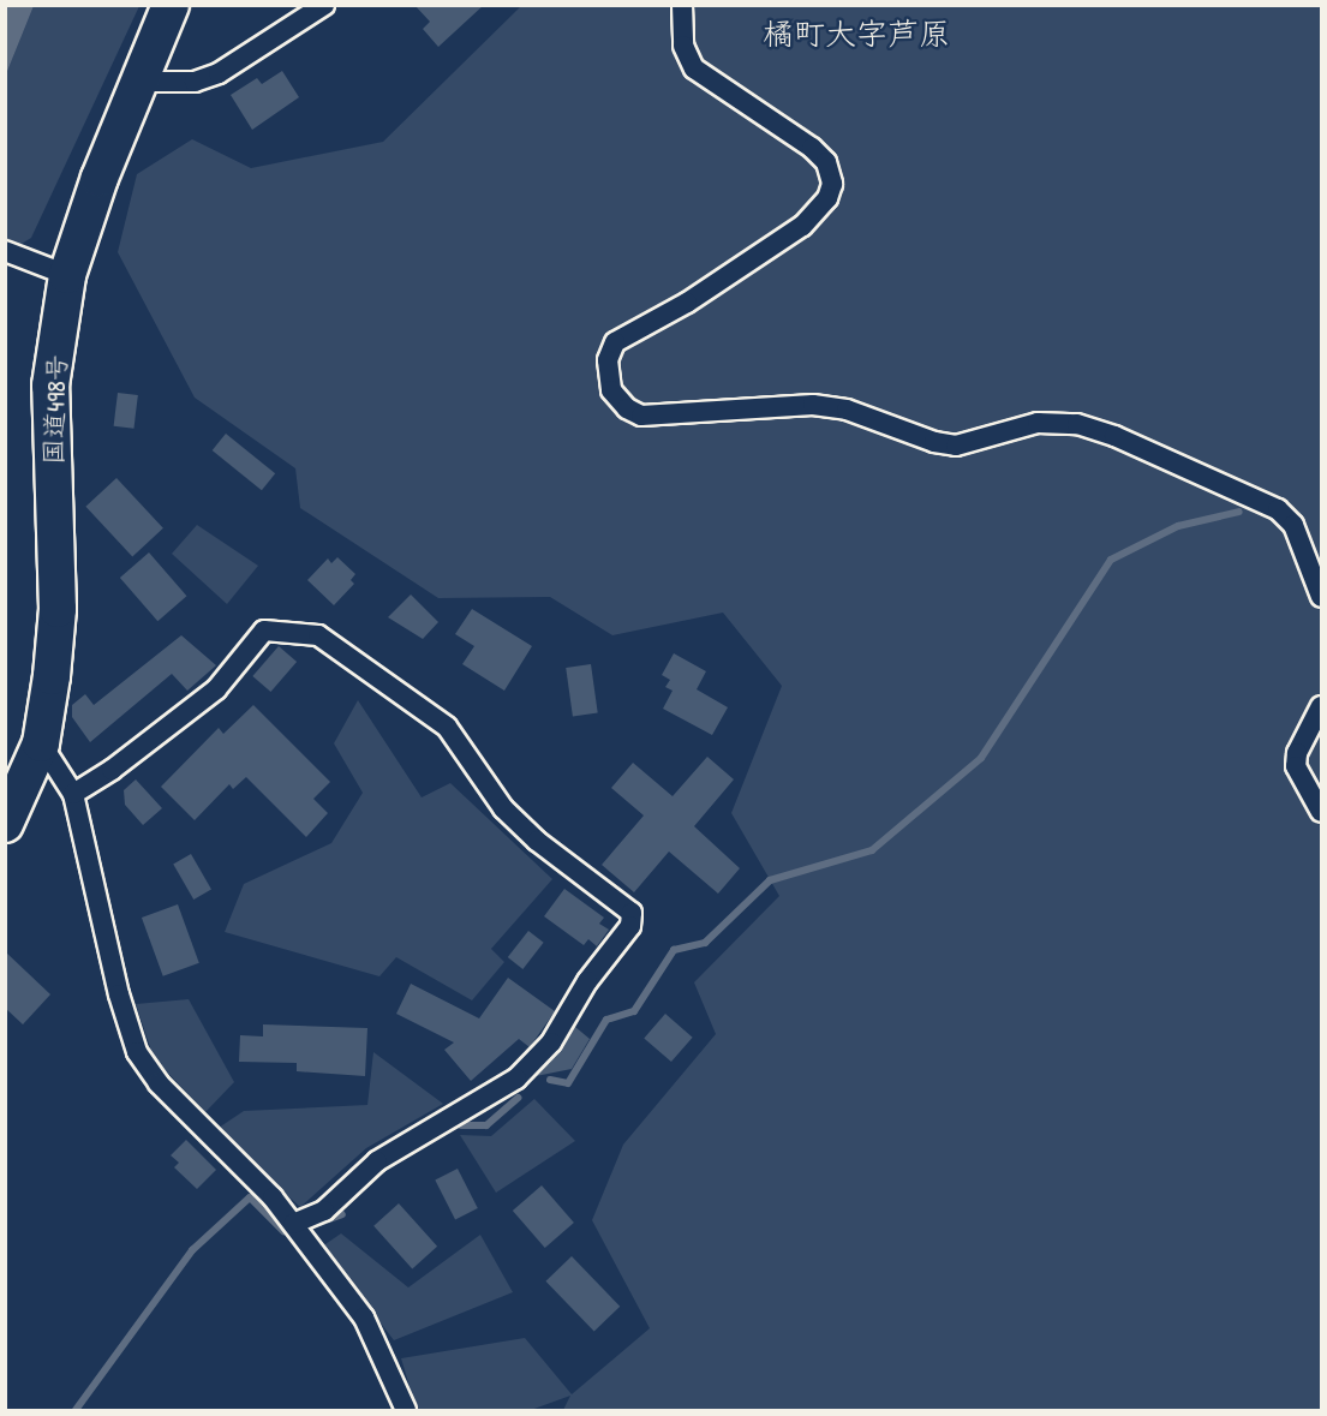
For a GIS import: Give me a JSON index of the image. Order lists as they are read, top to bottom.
{
  "streets": {
    "highway": ["国道498号"]
  },
  "districts": ["橘町大字芦原"]
}
